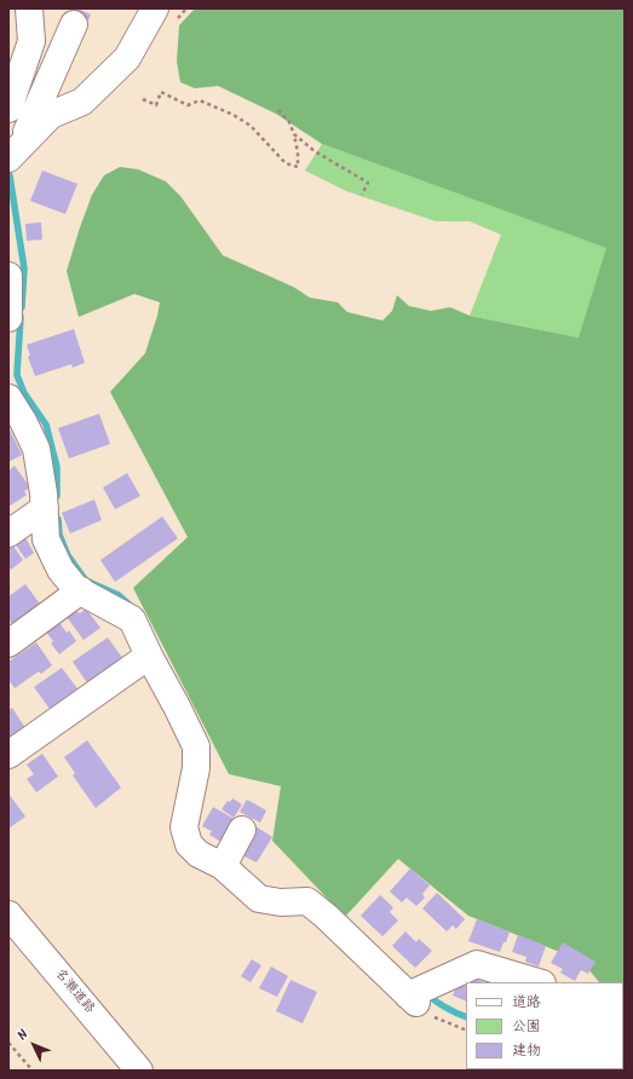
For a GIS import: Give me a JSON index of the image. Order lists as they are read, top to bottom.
{
  "streets": {
    "street": ["名瀬道路"]
  },
  "legend": ["道路", "公園", "建物"],
  "north": "top left"
}
